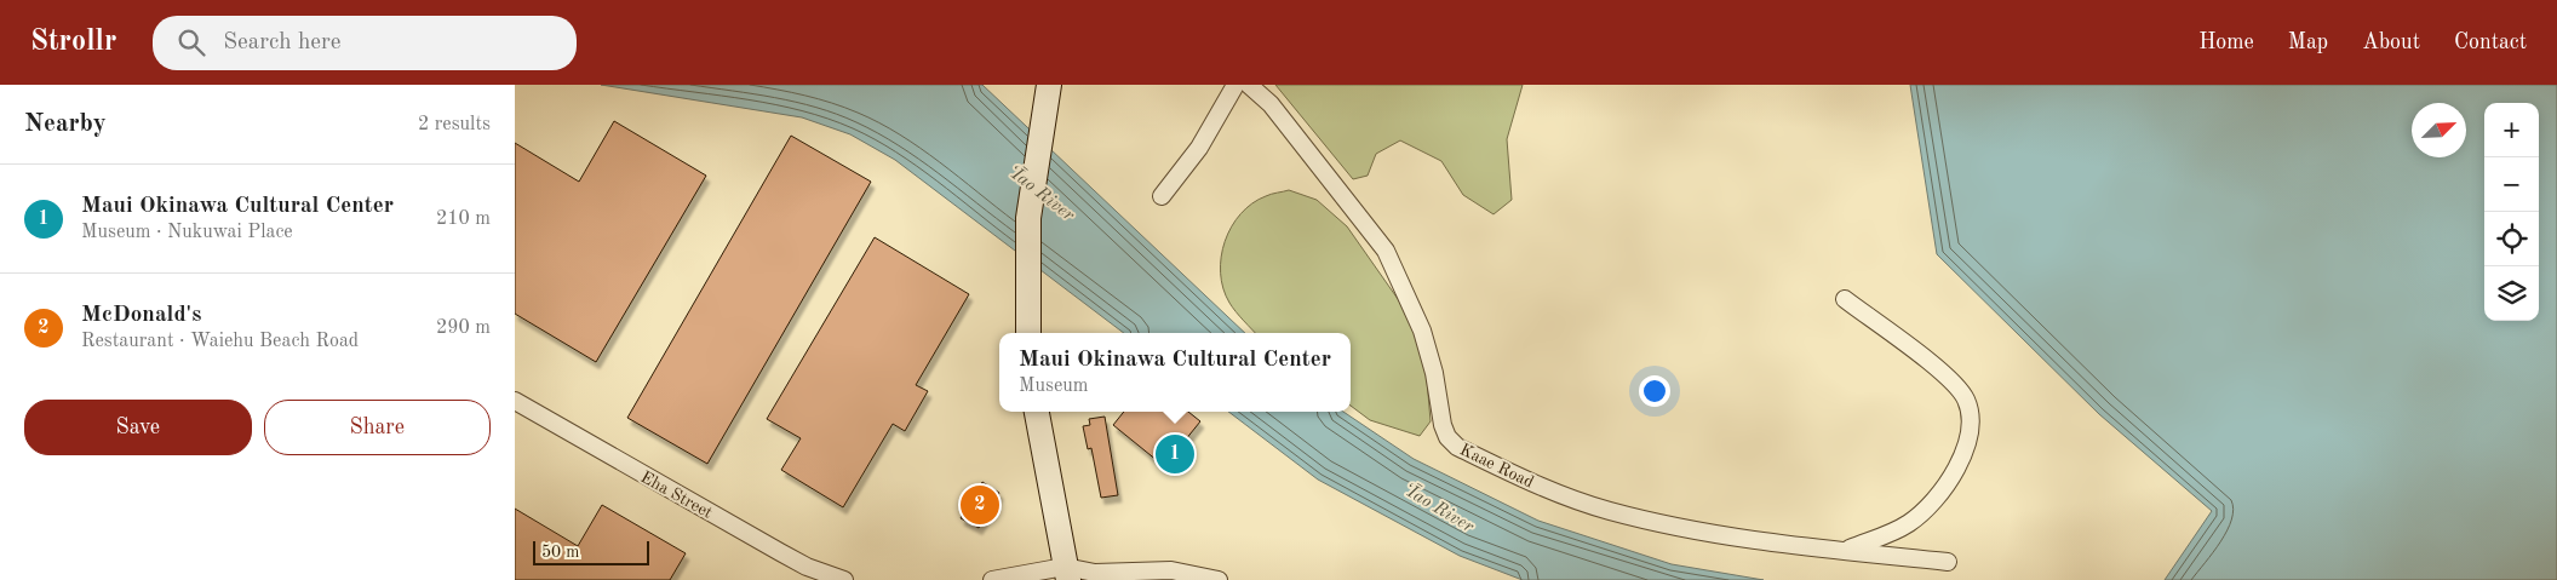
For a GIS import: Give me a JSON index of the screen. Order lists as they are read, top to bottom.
{
  "streets": {
    "street": ["Kaae Road", "Eha Street"]
  },
  "water": ["ʻĪao River"],
  "scale_bar": "50 m",
  "north": "top right",
  "page": {
    "header": "Strollr",
    "search": "Search here",
    "nav": [
      "Home",
      "Map",
      "About",
      "Contact"
    ],
    "heading": ["Nearby", "2 results"],
    "map_buttons": ["+", "−"],
    "list": [
      {
        "mark": "1",
        "name": "Maui Okinawa Cultural Center",
        "note": "Museum · Nukuwai Place",
        "value": "210 m"
      },
      {
        "mark": "2",
        "name": "McDonald's",
        "note": "Restaurant · Waiehu Beach Road",
        "value": "290 m"
      }
    ],
    "popup": ["Maui Okinawa Cultural Center", "Museum"],
    "buttons": ["Save", "Share"],
    "pins": ["1", "2"],
    "scale": "50 m"
  }
}
